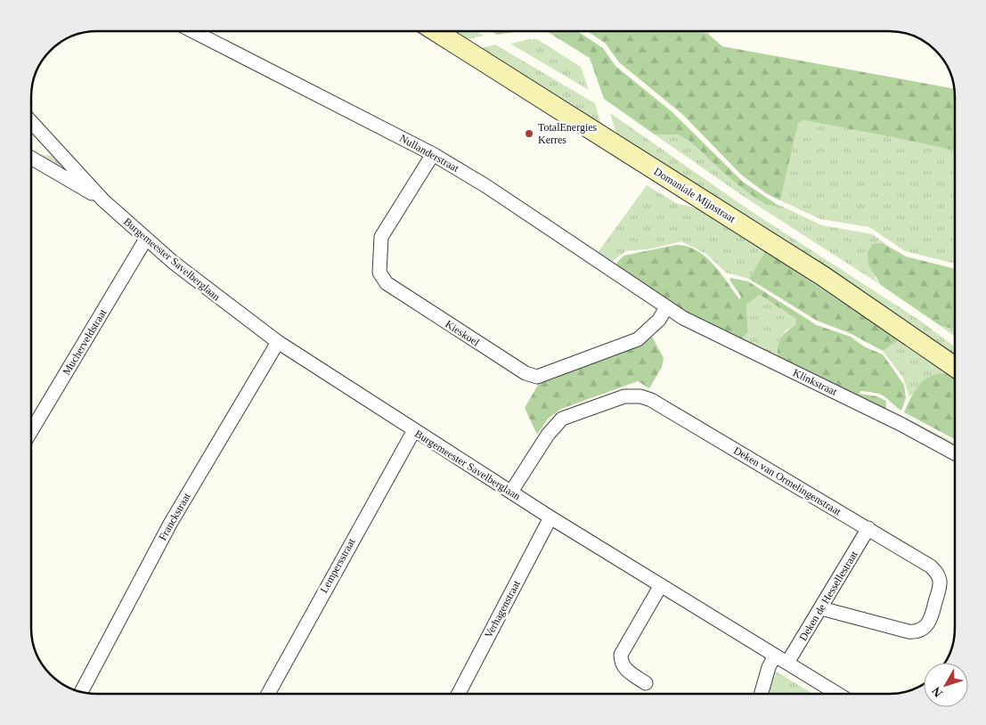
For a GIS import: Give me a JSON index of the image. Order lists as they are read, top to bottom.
{
  "streets": {
    "main road": ["Domaniale Mijnstraat"],
    "street": [
      "Nullanderstraat",
      "Burgemeester Savelberglaan",
      "Kieskoel",
      "Mucherveldstraat",
      "Klinkstraat",
      "Deken van Ormelingenstraat",
      "Franckstraat",
      "Lempersstraat",
      "Deken de Hessellestraat",
      "Verhagenstraat"
    ]
  },
  "crossings": [
    ["Nullanderstraat", "Kieskoel"],
    ["Nullanderstraat", "Klinkstraat"],
    ["Burgemeester Savelberglaan", "Mucherveldstraat"],
    ["Burgemeester Savelberglaan", "Deken van Ormelingenstraat"],
    ["Burgemeester Savelberglaan", "Franckstraat"],
    ["Burgemeester Savelberglaan", "Lempersstraat"],
    ["Burgemeester Savelberglaan", "Deken de Hessellestraat"],
    ["Burgemeester Savelberglaan", "Verhagenstraat"],
    ["Kieskoel", "Klinkstraat"],
    ["Deken van Ormelingenstraat", "Deken de Hessellestraat"]
  ],
  "places": ["TotalEnergies Kerres"],
  "north": "bottom left"
}
